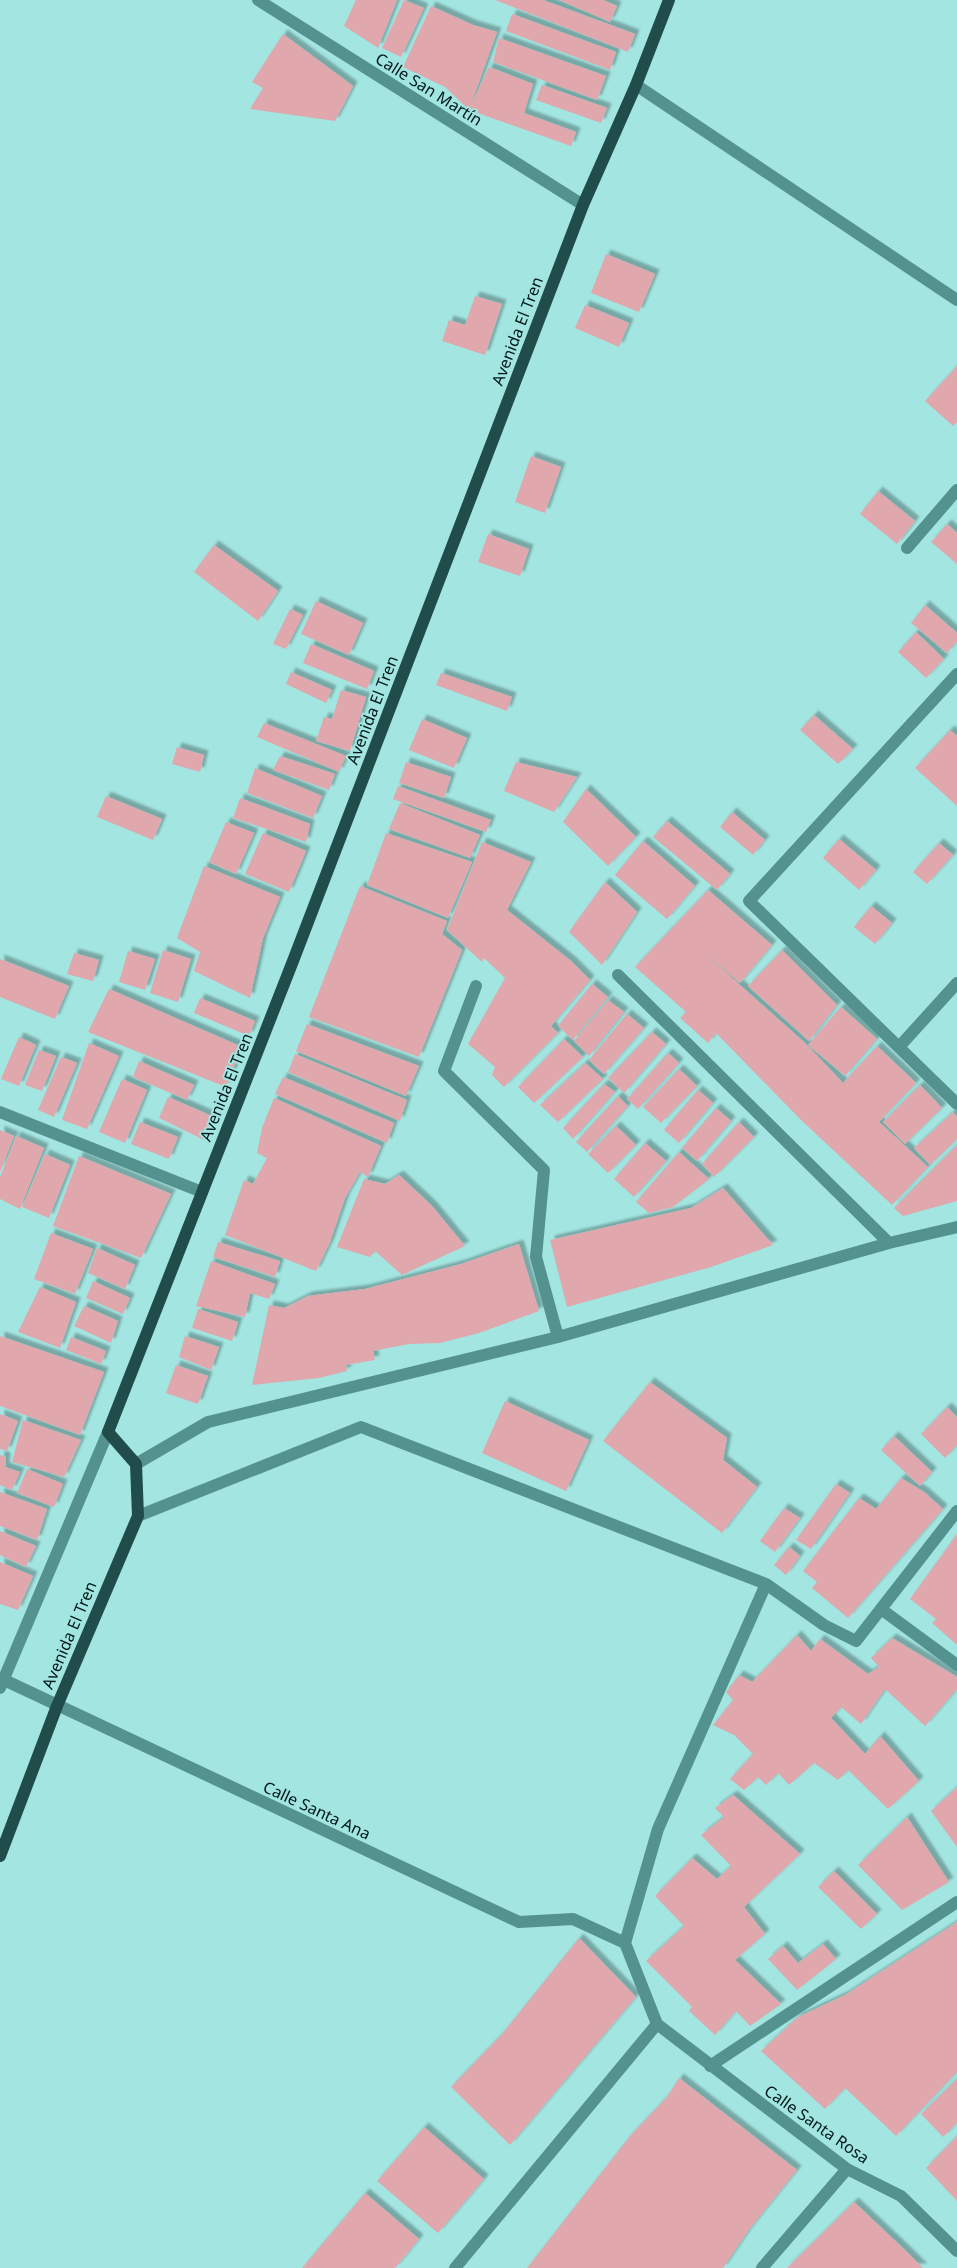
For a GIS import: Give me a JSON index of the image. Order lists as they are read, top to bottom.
{
  "streets": {
    "main road": ["Avenida El Tren"],
    "street": ["Calle San Martín", "Calle Santa Ana", "Calle Santa Rosa"]
  },
  "crossings": [
    ["Calle San Martín", "Avenida El Tren"],
    ["Avenida El Tren", "Calle Santa Ana"]
  ]
}
